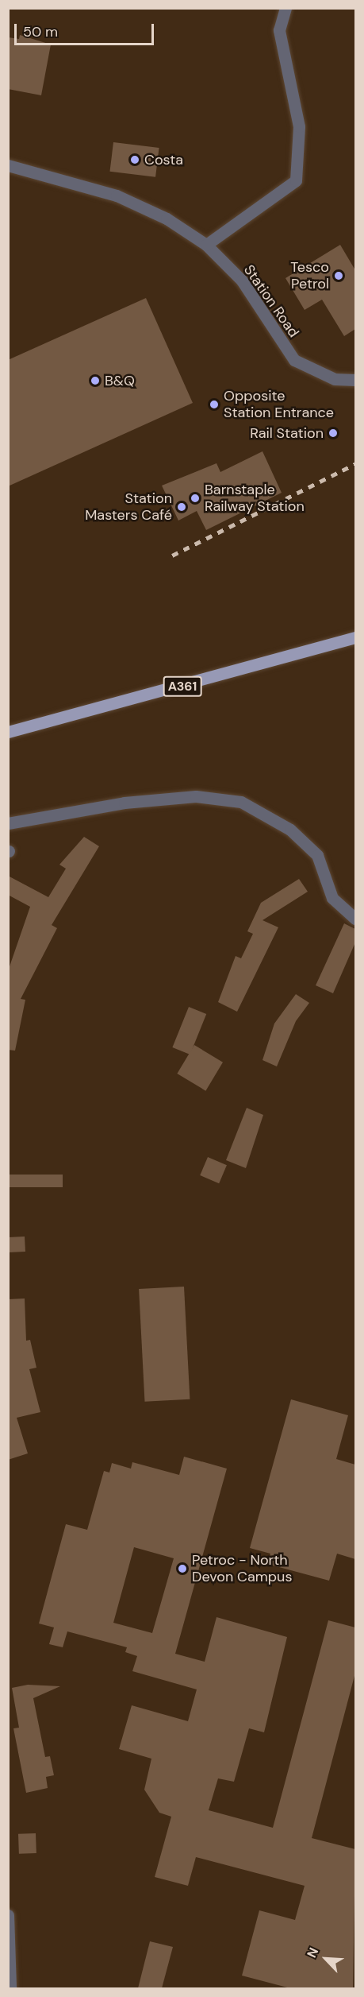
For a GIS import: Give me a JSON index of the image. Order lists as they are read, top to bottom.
{
  "streets": {
    "main road": ["A361"],
    "street": ["Station Road"]
  },
  "places": [
    "Costa",
    "Tesco Petrol",
    "B&Q",
    "Opposite Station Entrance",
    "Rail Station",
    "Barnstaple Railway Station",
    "Station Masters Café",
    "Petroc - North Devon Campus"
  ],
  "scale_bar": "50 m",
  "north": "top left"
}
